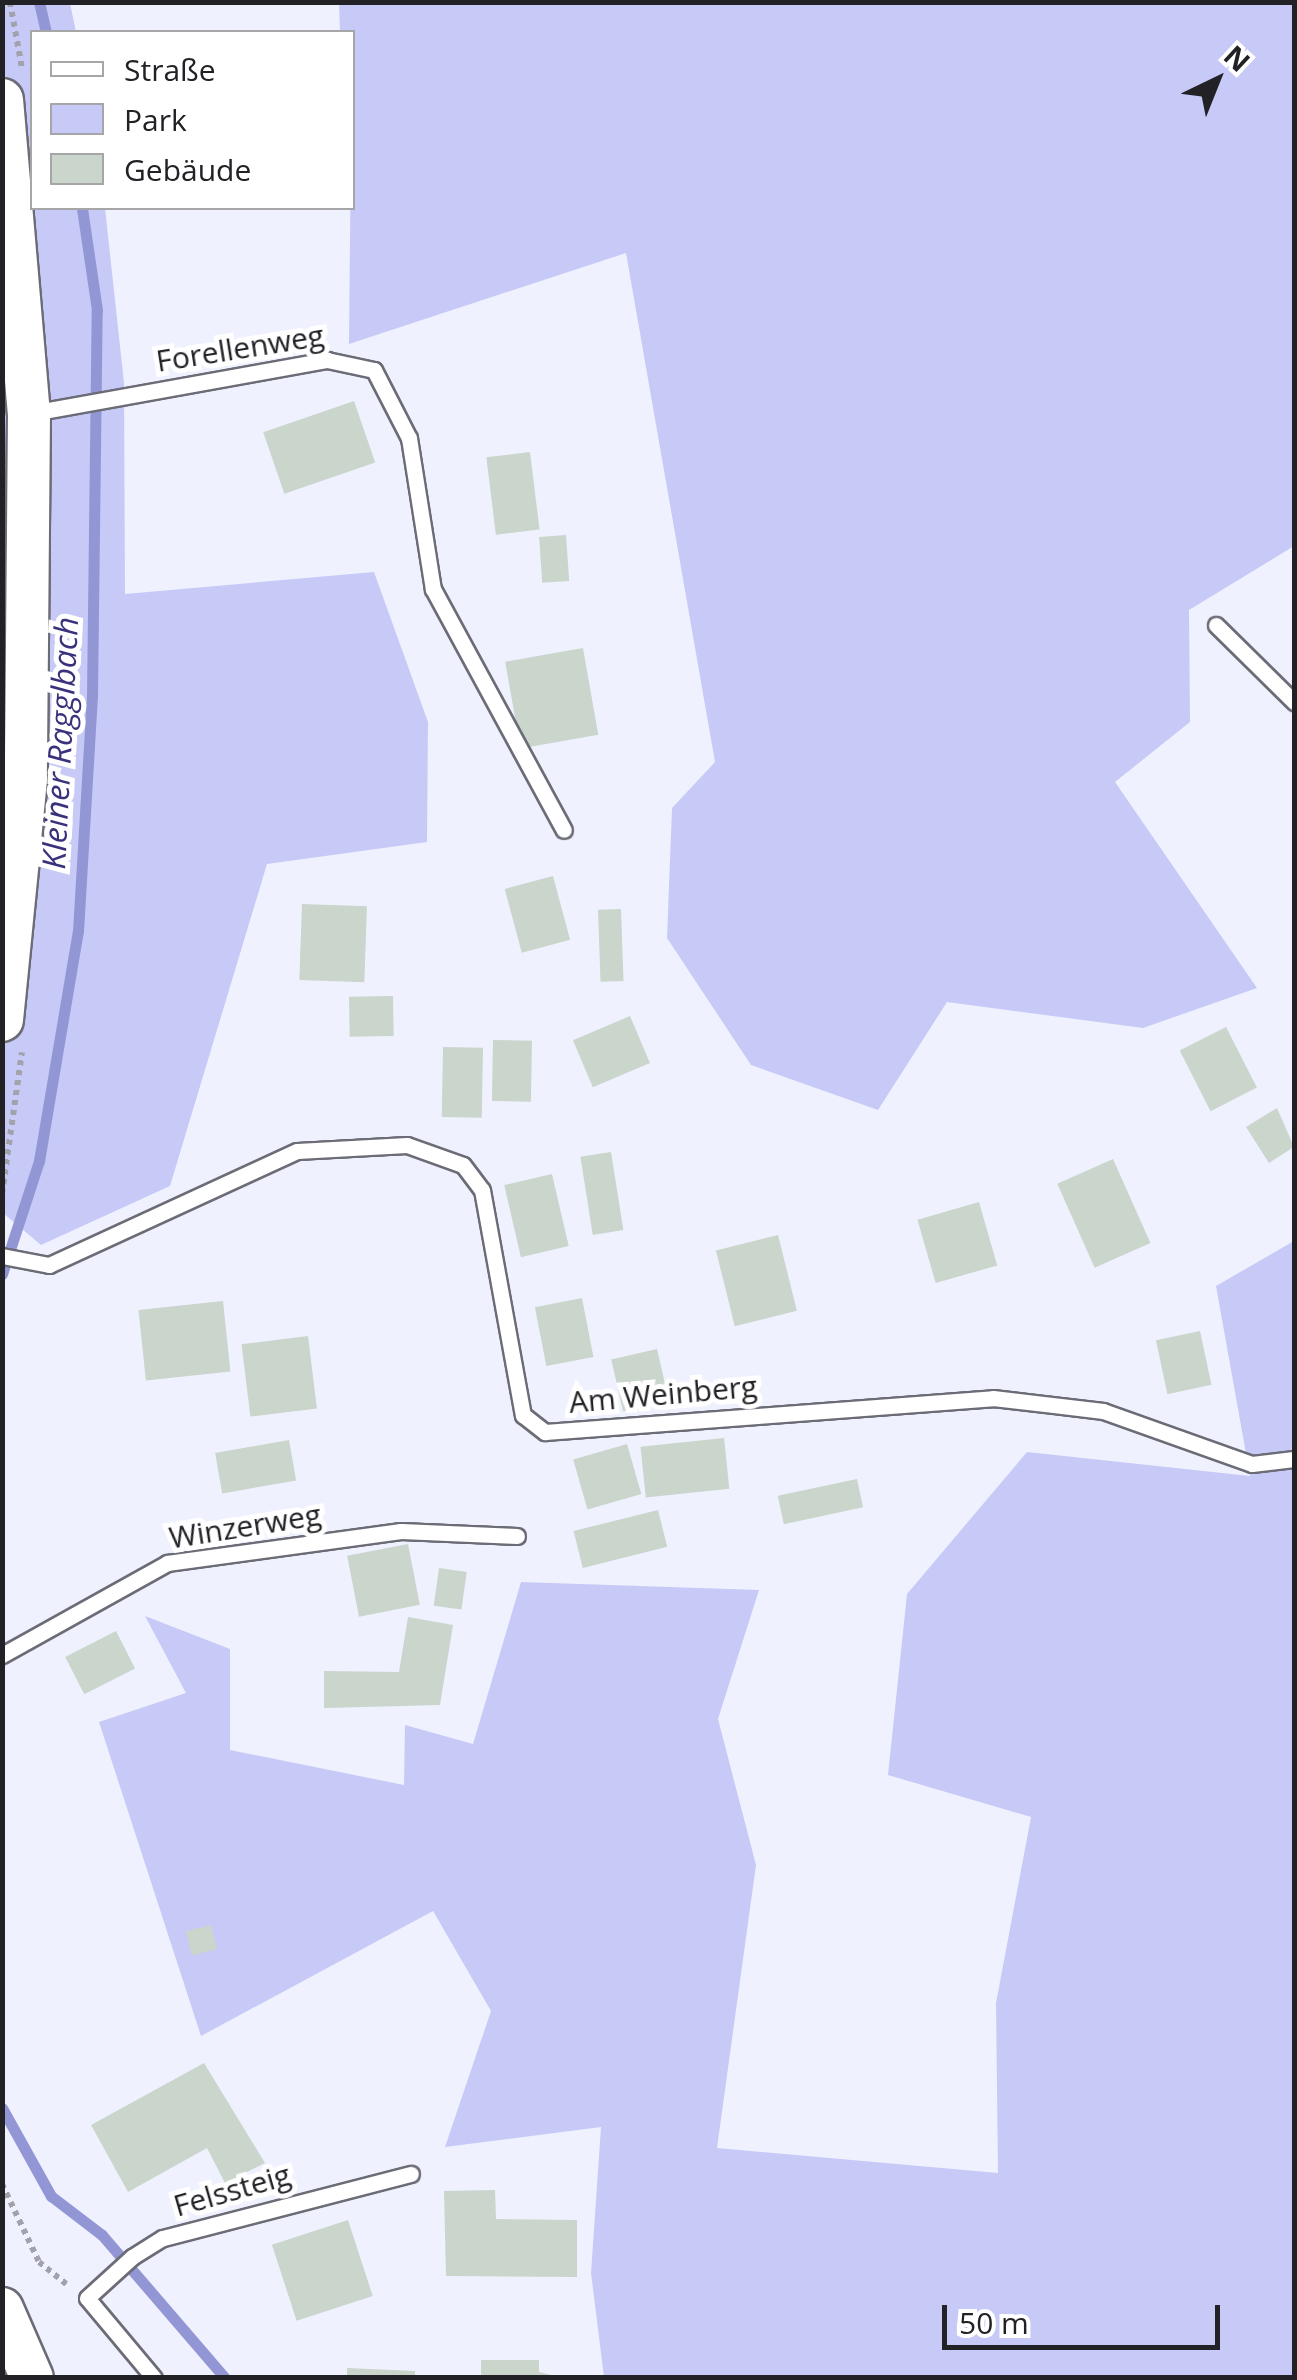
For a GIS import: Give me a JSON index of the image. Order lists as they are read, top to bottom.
{
  "streets": {
    "lane": [
      "Forellenweg",
      "Am Weinberg",
      "Winzerweg",
      "Felssteig"
    ]
  },
  "water": ["Kleiner Ragglbach"],
  "legend": ["Straße", "Park", "Gebäude"],
  "scale_bar": "50 m",
  "north": "top right"
}
